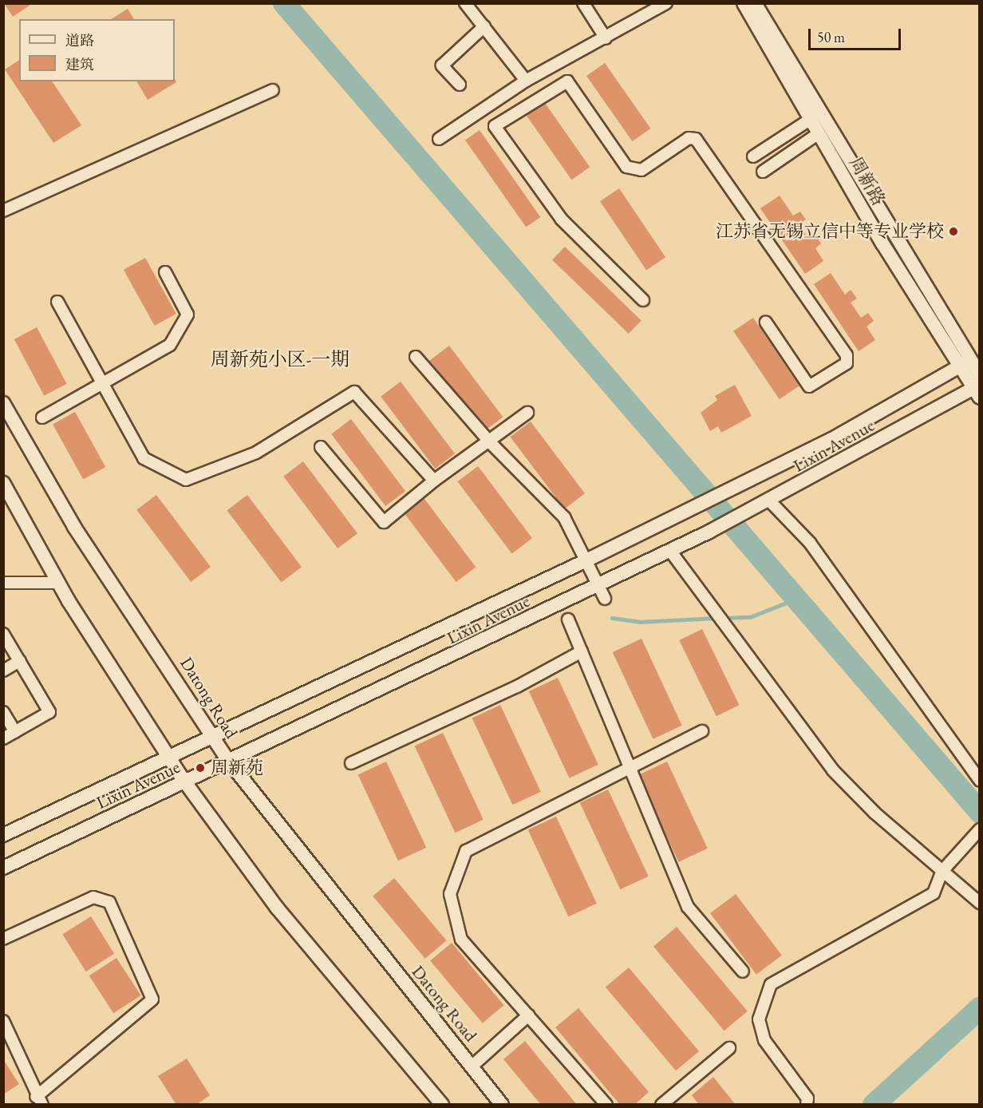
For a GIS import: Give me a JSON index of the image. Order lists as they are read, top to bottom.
{
  "streets": {
    "street": ["周新路", "Lixin Avenue", "Datong Road"]
  },
  "crossings": [
    ["周新路", "Lixin Avenue"],
    ["Lixin Avenue", "Datong Road"]
  ],
  "districts": ["周新苑小区-一期"],
  "places": ["江苏省无锡立信中等专业学校", "周新苑"],
  "legend": ["道路", "建筑"],
  "scale_bar": "50 m"
}
